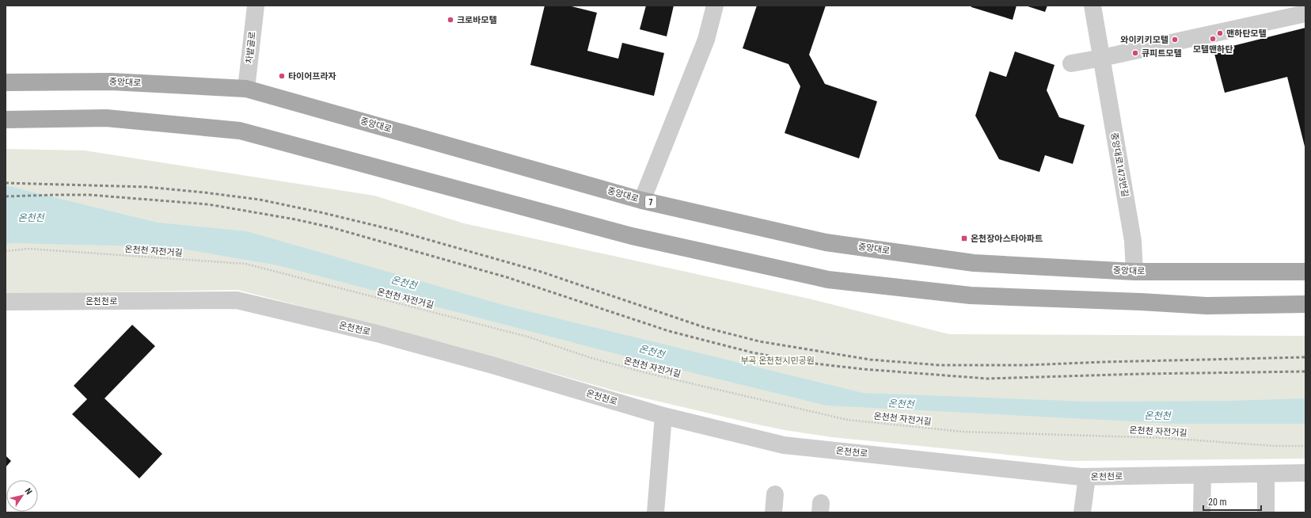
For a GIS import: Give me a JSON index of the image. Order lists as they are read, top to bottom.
{
  "streets": {
    "main road": ["중앙대로", "7"],
    "street": ["차밭골로", "중앙대로1473번길", "온천천로"],
    "path": ["온천천 자전거길"]
  },
  "crossings": [
    ["차밭골로", "중앙대로"],
    ["중앙대로", "중앙대로1473번길"]
  ],
  "water": ["온천천"],
  "parks": ["부곡 온천천시민공원"],
  "places": {
    "other": [
      "크로바모텔",
      "맨하탄모텔",
      "모텔맨하탄",
      "와이키키모텔",
      "큐피트모텔",
      "타이어프라자"
    ],
    "transit": ["온천장아스타아파트"]
  },
  "scale_bar": "20 m",
  "north": "top right"
}
